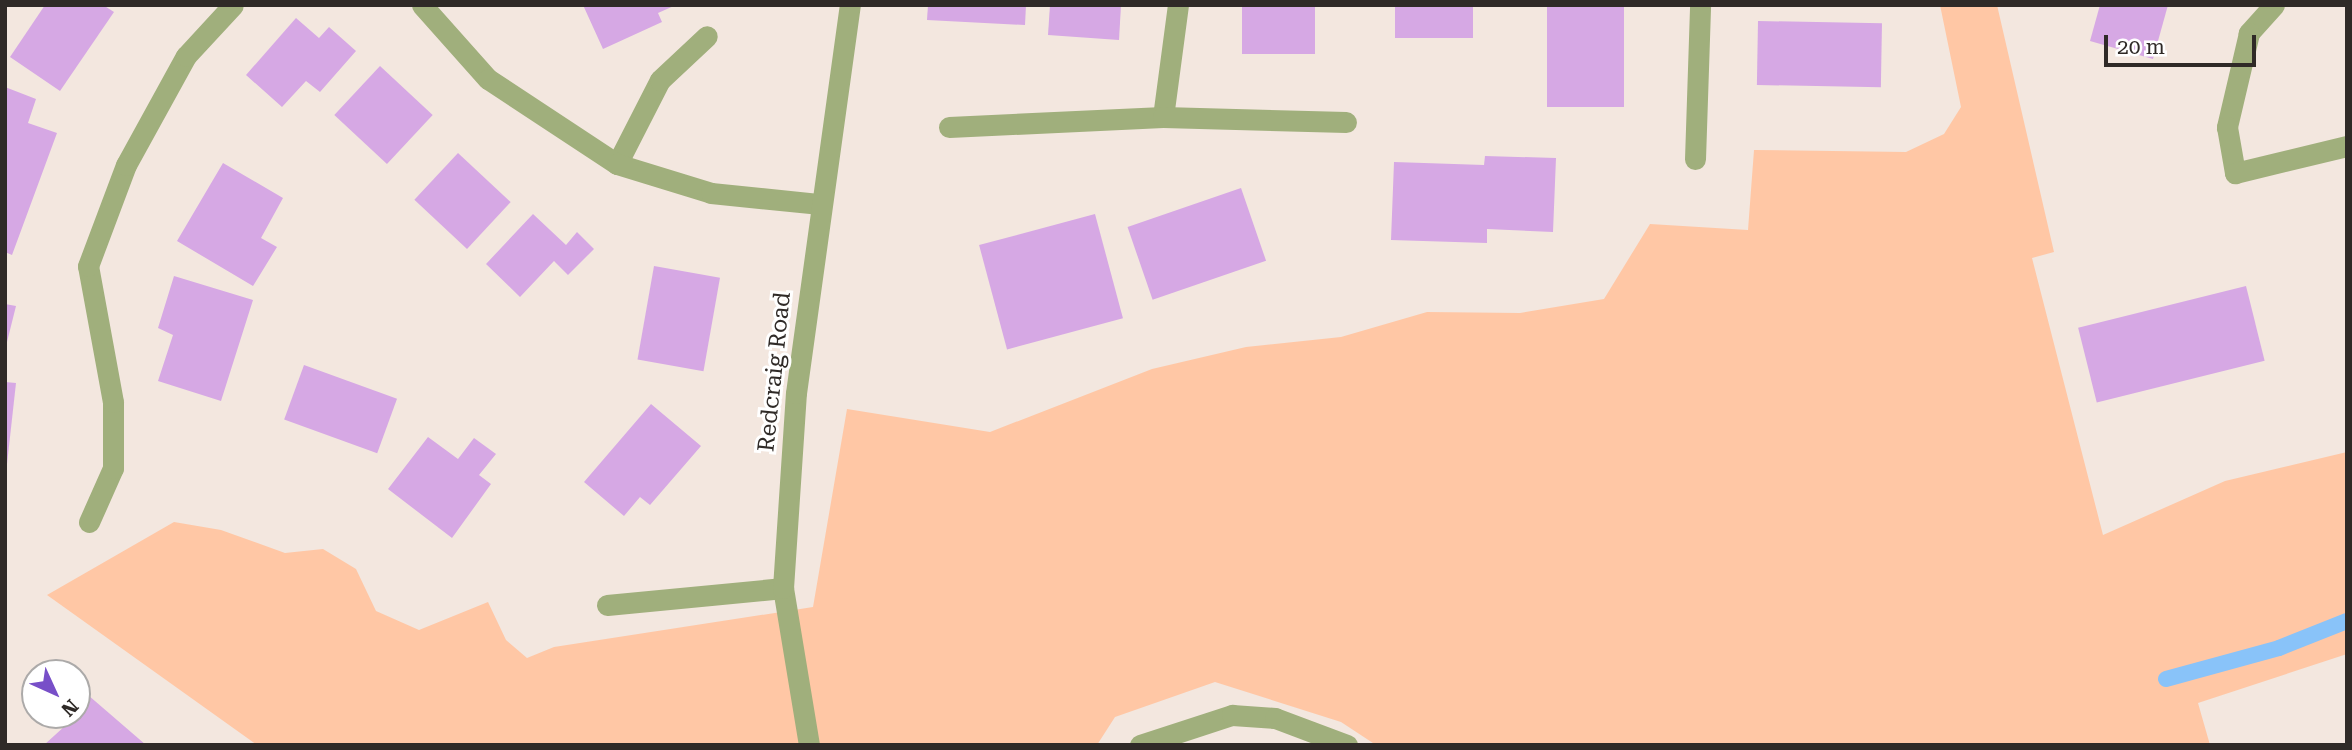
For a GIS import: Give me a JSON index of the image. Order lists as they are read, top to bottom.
{
  "streets": {
    "street": ["Redcraig Road"]
  },
  "scale_bar": "20 m",
  "north": "bottom right"
}
